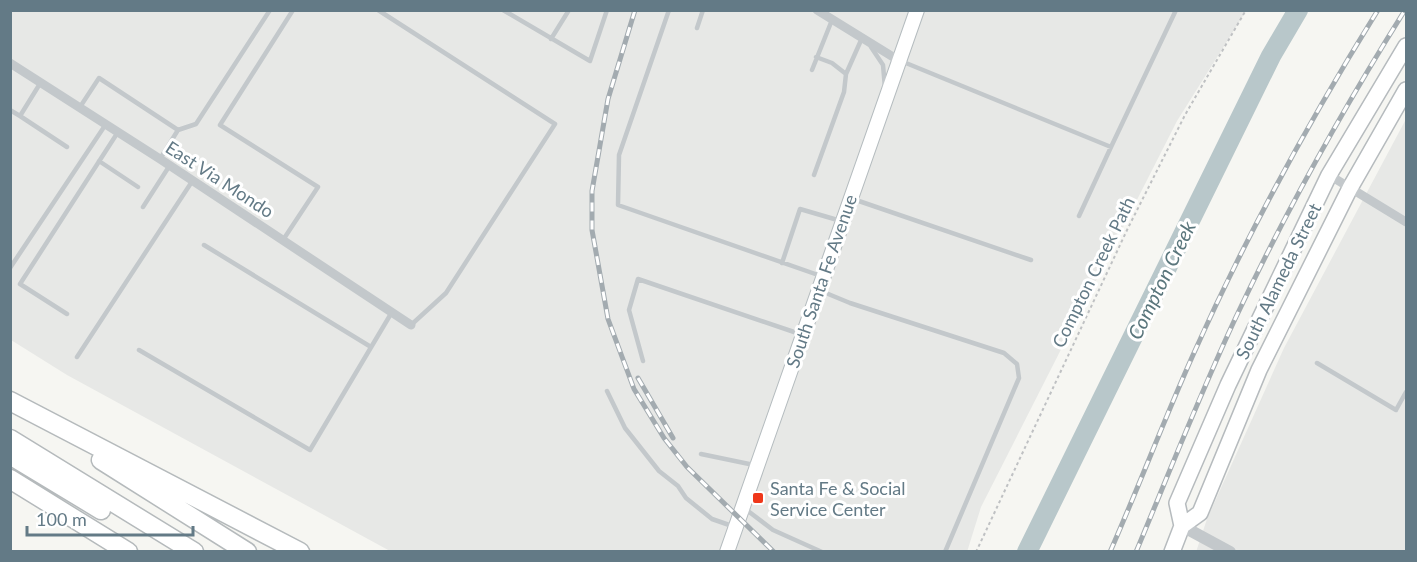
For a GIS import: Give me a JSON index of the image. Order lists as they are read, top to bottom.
{
  "streets": {
    "main road": ["South Santa Fe Avenue", "South Alameda Street"],
    "street": ["East Via Mondo"],
    "path": ["Compton Creek Path"]
  },
  "water": ["Compton Creek"],
  "places": {
    "transit": ["Santa Fe & Social Service Center"]
  },
  "scale_bar": "100 m"
}
